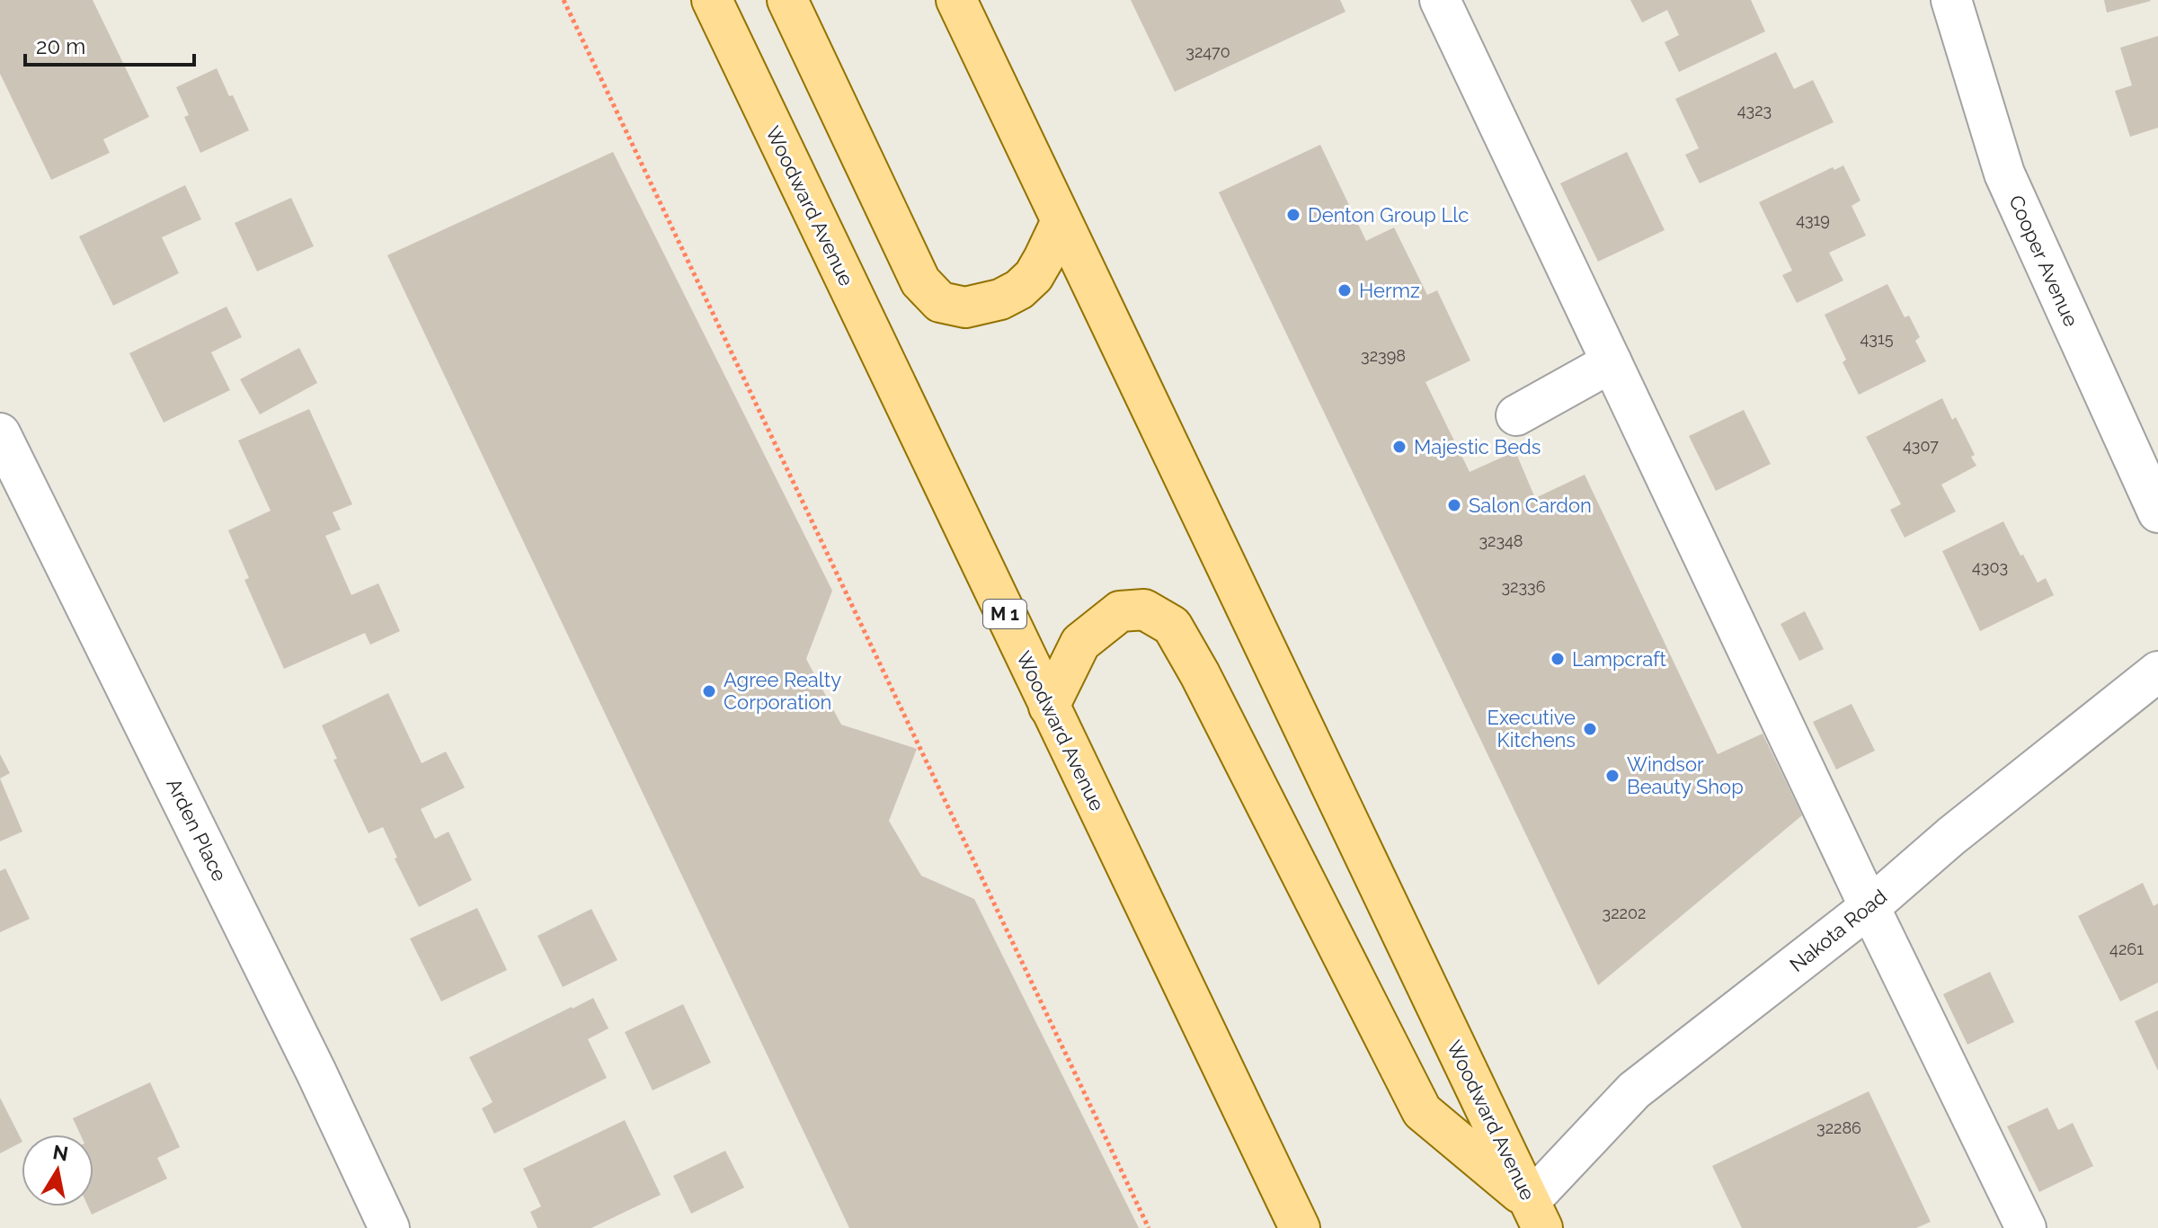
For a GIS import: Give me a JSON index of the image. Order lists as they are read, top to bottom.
{
  "streets": {
    "main road": ["Woodward Avenue", "M 1"],
    "street": ["Cooper Avenue", "Arden Place", "Nakota Road"]
  },
  "crossings": [
    ["Woodward Avenue", "Nakota Road"]
  ],
  "places": [
    "Denton Group Llc",
    "Hermz",
    "Majestic Beds",
    "Salon Cardon",
    "Lampcraft",
    "Agree Realty Corporation",
    "Executive Kitchens",
    "Windsor Beauty Shop"
  ],
  "house_numbers": [
    "32470",
    "4323",
    "4319",
    "4315",
    "32398",
    "4307",
    "32348",
    "4303",
    "32336",
    "32202",
    "4261",
    "32286"
  ],
  "scale_bar": "20 m",
  "north": "top"
}
